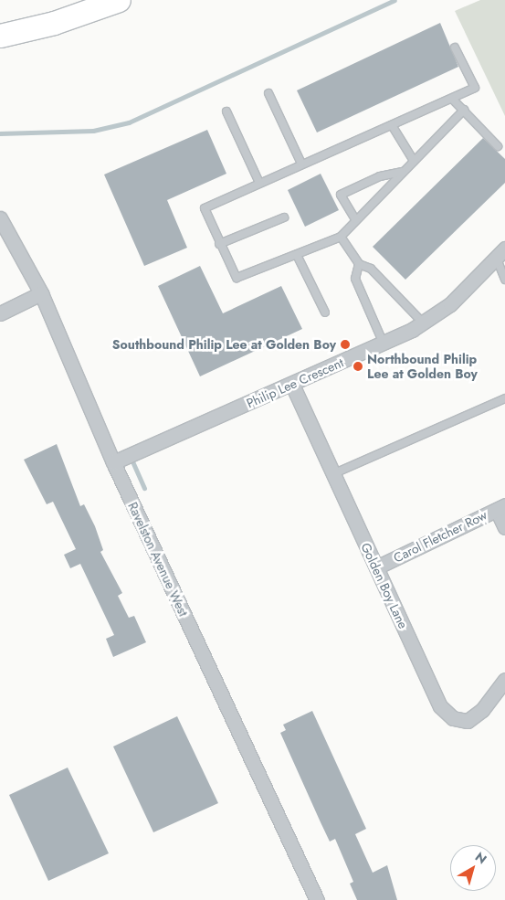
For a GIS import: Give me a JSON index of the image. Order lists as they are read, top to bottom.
{
  "streets": {
    "street": [
      "Philip Lee Crescent",
      "Carol Fletcher Row",
      "Ravelston Avenue West",
      "Golden Boy Lane"
    ]
  },
  "crossings": [
    ["Philip Lee Crescent", "Ravelston Avenue West"],
    ["Philip Lee Crescent", "Golden Boy Lane"],
    ["Carol Fletcher Row", "Golden Boy Lane"]
  ],
  "places": ["Southbound Philip Lee at Golden Boy", "Northbound Philip Lee at Golden Boy"],
  "north": "top right"
}
